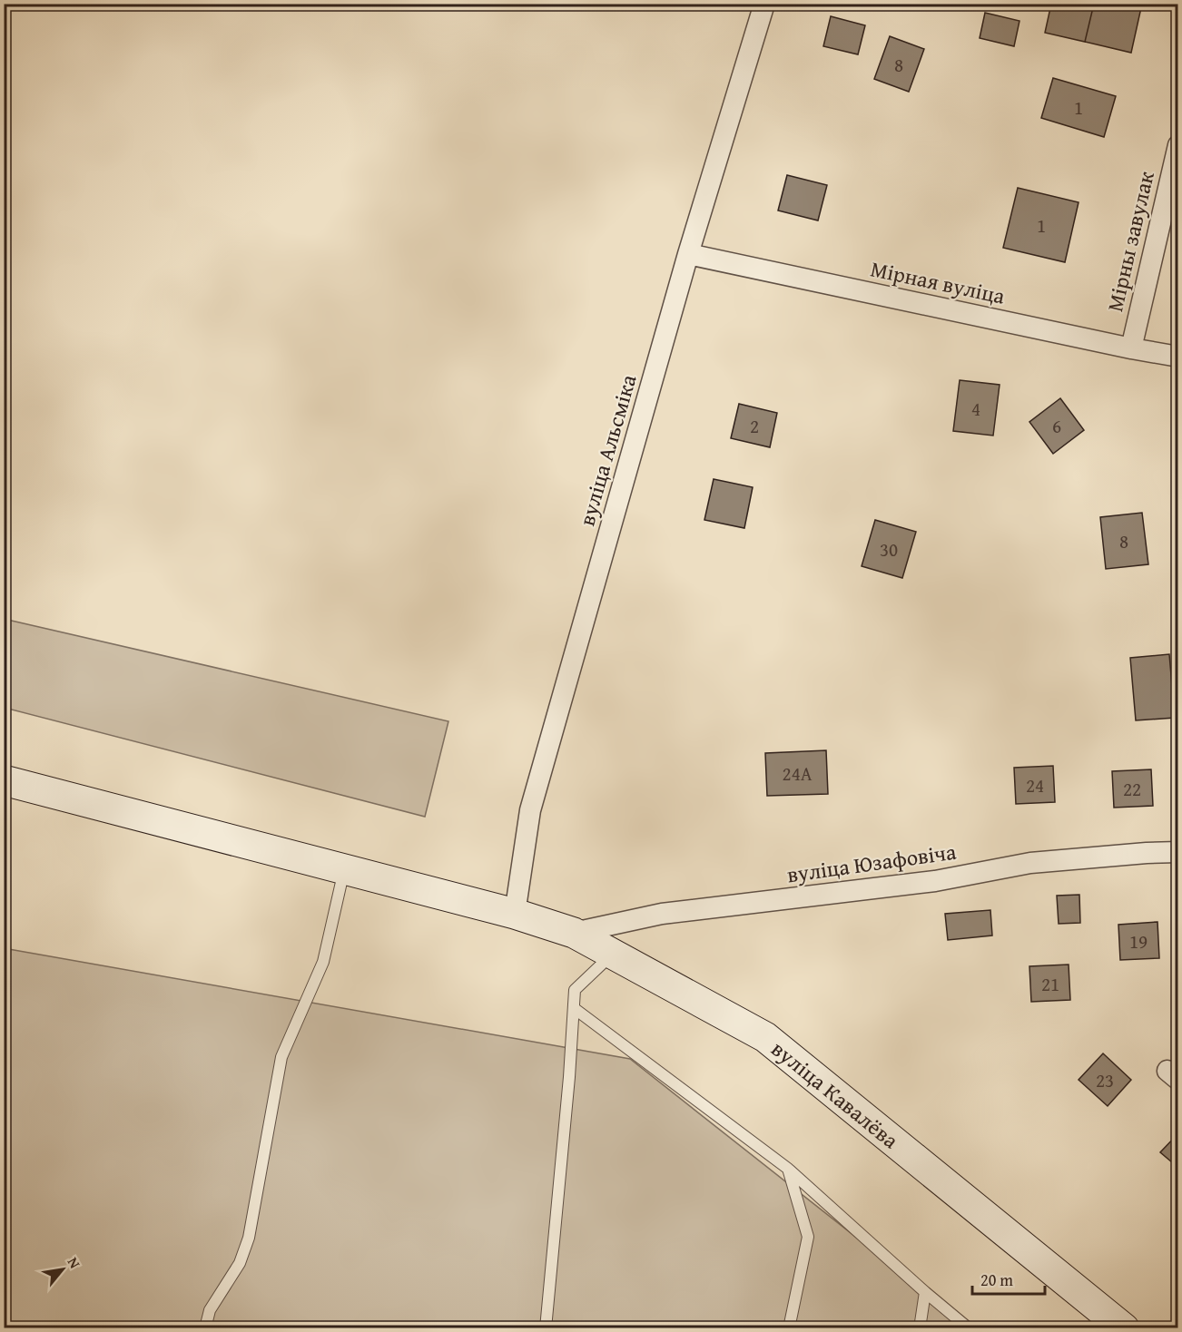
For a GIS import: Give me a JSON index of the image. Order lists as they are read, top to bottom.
{
  "streets": {
    "street": [
      "Мірны завулак",
      "Мірная вуліца",
      "вуліца Альсміка",
      "вуліца Юзафовіча",
      "вуліца Кавалёва"
    ]
  },
  "crossings": [
    ["Мірны завулак", "Мірная вуліца"],
    ["Мірная вуліца", "вуліца Альсміка"],
    ["вуліца Альсміка", "вуліца Кавалёва"],
    ["вуліца Юзафовіча", "вуліца Кавалёва"]
  ],
  "house_numbers": [
    "8",
    "1",
    "1",
    "4",
    "2",
    "6",
    "8",
    "30",
    "24А",
    "24",
    "22",
    "19",
    "21",
    "23"
  ],
  "scale_bar": "20 m",
  "north": "top right"
}
